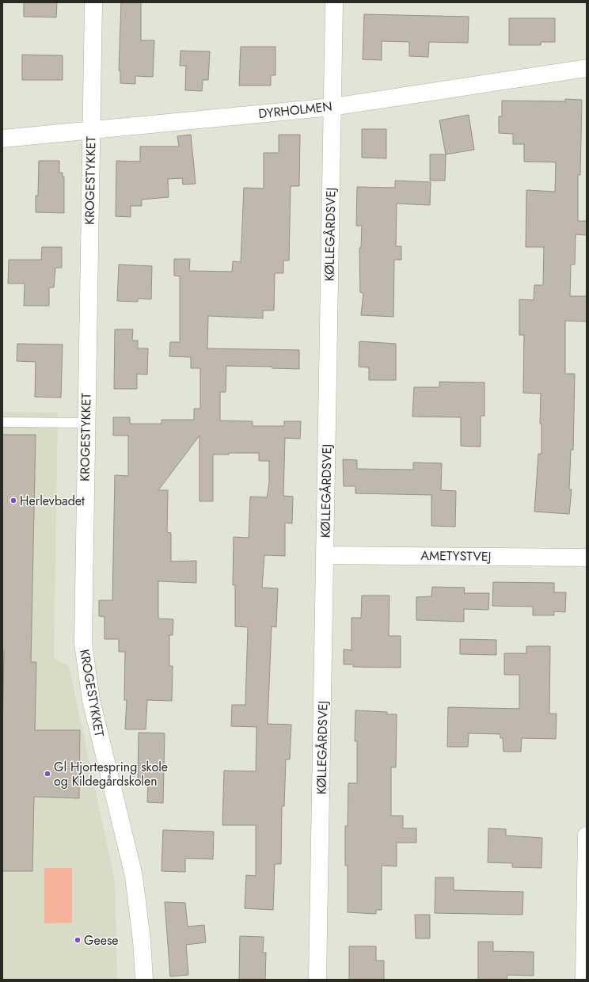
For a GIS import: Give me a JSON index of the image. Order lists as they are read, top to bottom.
{
  "streets": {
    "street": [
      "DYRHOLMEN",
      "KROGESTYKKET",
      "KØLLEGÅRDSVEJ",
      "AMETYSTVEJ"
    ]
  },
  "crossings": [
    ["DYRHOLMEN", "KROGESTYKKET"],
    ["DYRHOLMEN", "KØLLEGÅRDSVEJ"],
    ["KØLLEGÅRDSVEJ", "AMETYSTVEJ"]
  ],
  "places": ["Herlevbadet", "Gl Hjortespring skole og Kildegårdskolen", "Geese"]
}
